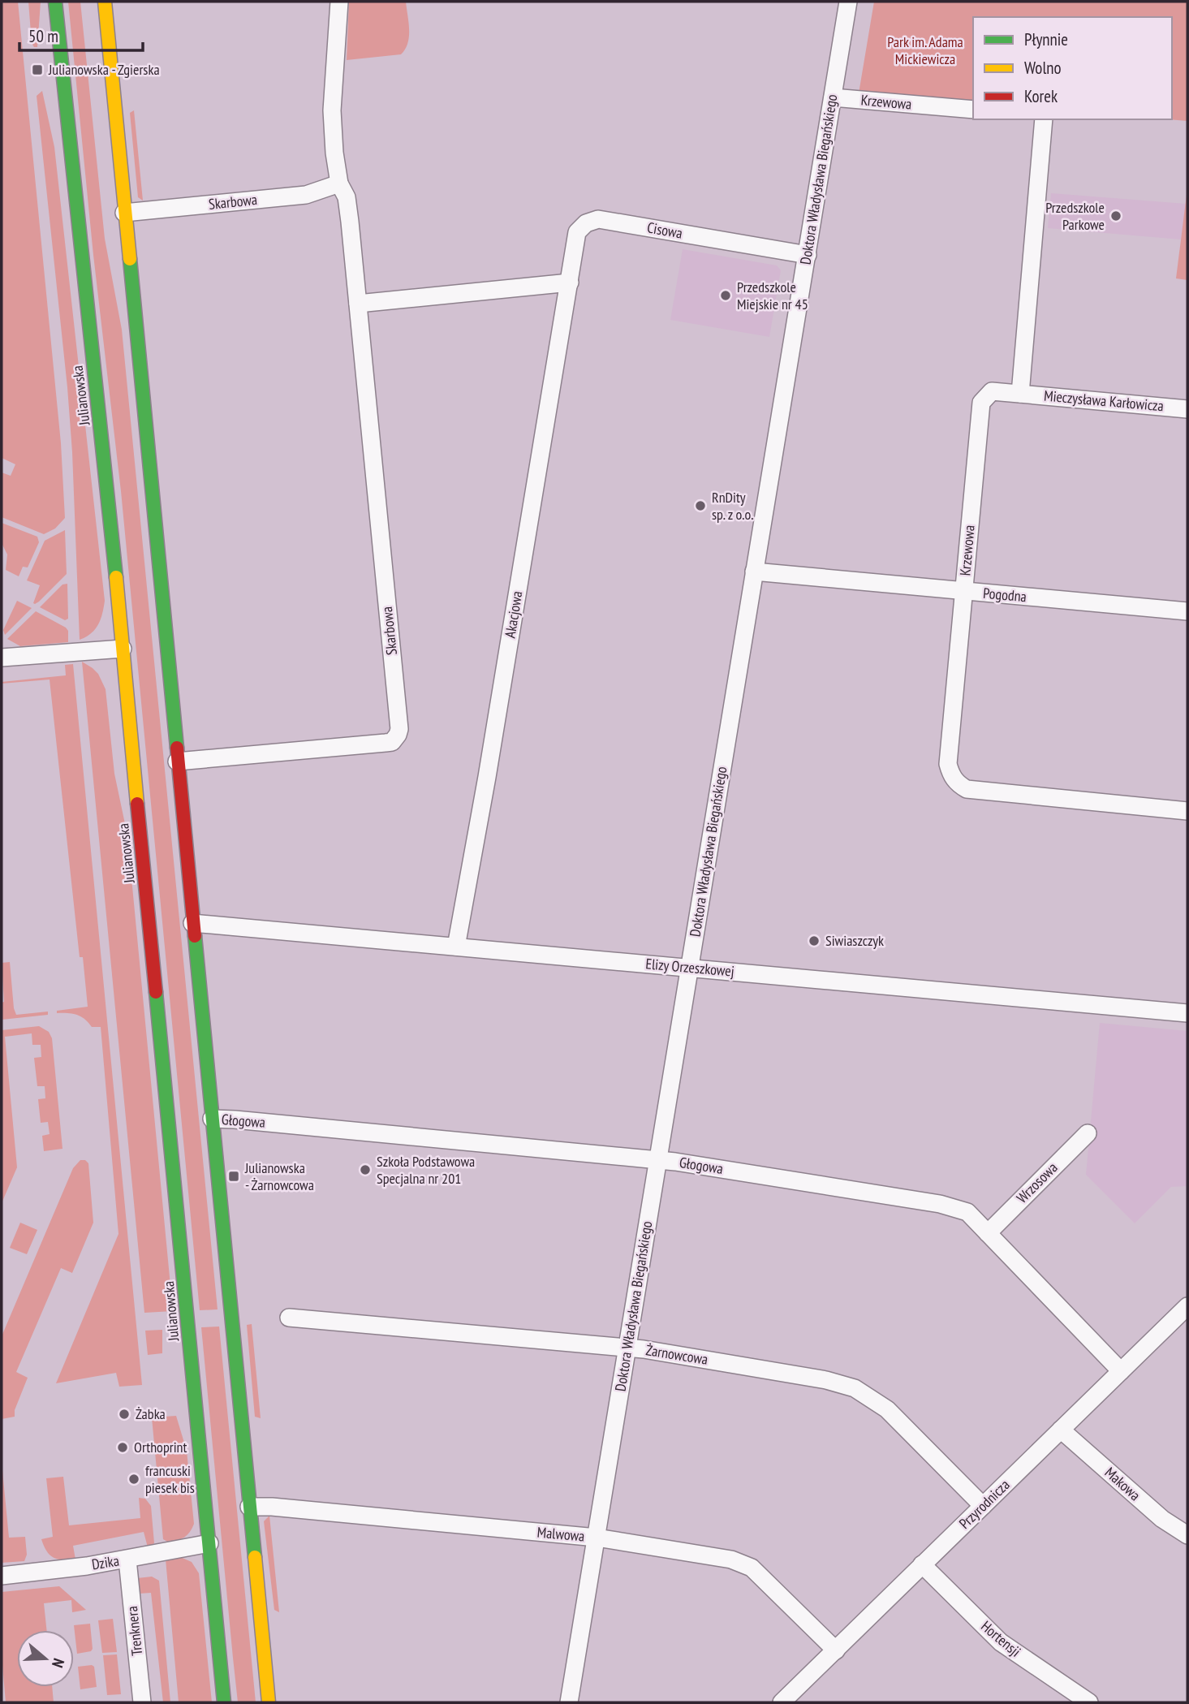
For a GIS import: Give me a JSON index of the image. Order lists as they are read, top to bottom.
{
  "streets": {
    "main road": ["Julianowska"],
    "street": [
      "Krzewowa",
      "Doktora Władysława Biegańskiego",
      "Skarbowa",
      "Cisowa",
      "Mieczysława Karłowicza",
      "Pogodna",
      "Akacjowa",
      "Elizy Orzeszkowej",
      "Głogowa",
      "Wrzosowa",
      "Żarnowcowa",
      "Makowa",
      "Przyrodnicza",
      "Malwowa",
      "Dzika",
      "Trenknera",
      "Hortensji"
    ]
  },
  "crossings": [
    ["Krzewowa", "Doktora Władysława Biegańskiego"],
    ["Krzewowa", "Mieczysława Karłowicza"],
    ["Krzewowa", "Pogodna"],
    ["Doktora Władysława Biegańskiego", "Cisowa"],
    ["Doktora Władysława Biegańskiego", "Pogodna"],
    ["Doktora Władysława Biegańskiego", "Elizy Orzeszkowej"],
    ["Doktora Władysława Biegańskiego", "Głogowa"],
    ["Doktora Władysława Biegańskiego", "Żarnowcowa"],
    ["Doktora Władysława Biegańskiego", "Malwowa"],
    ["Cisowa", "Akacjowa"],
    ["Julianowska", "Dzika"],
    ["Akacjowa", "Elizy Orzeszkowej"],
    ["Głogowa", "Wrzosowa"],
    ["Głogowa", "Przyrodnicza"],
    ["Żarnowcowa", "Przyrodnicza"],
    ["Makowa", "Przyrodnicza"],
    ["Przyrodnicza", "Malwowa"],
    ["Przyrodnicza", "Hortensji"],
    ["Dzika", "Trenknera"]
  ],
  "parks": ["Park im. Adama Mickiewicza"],
  "places": {
    "transit": ["Julianowska - Zgierska", "Julianowska - Żarnowcowa"],
    "other": [
      "Przedszkole Parkowe",
      "Przedszkole Miejskie nr 45",
      "RnDity sp. z o.o.",
      "Siwiaszczyk",
      "Szkoła Podstawowa Specjalna nr 201",
      "Żabka",
      "Orthoprint",
      "francuski piesek bis"
    ]
  },
  "legend": ["Płynnie", "Wolno", "Korek"],
  "scale_bar": "50 m",
  "north": "right"
}
